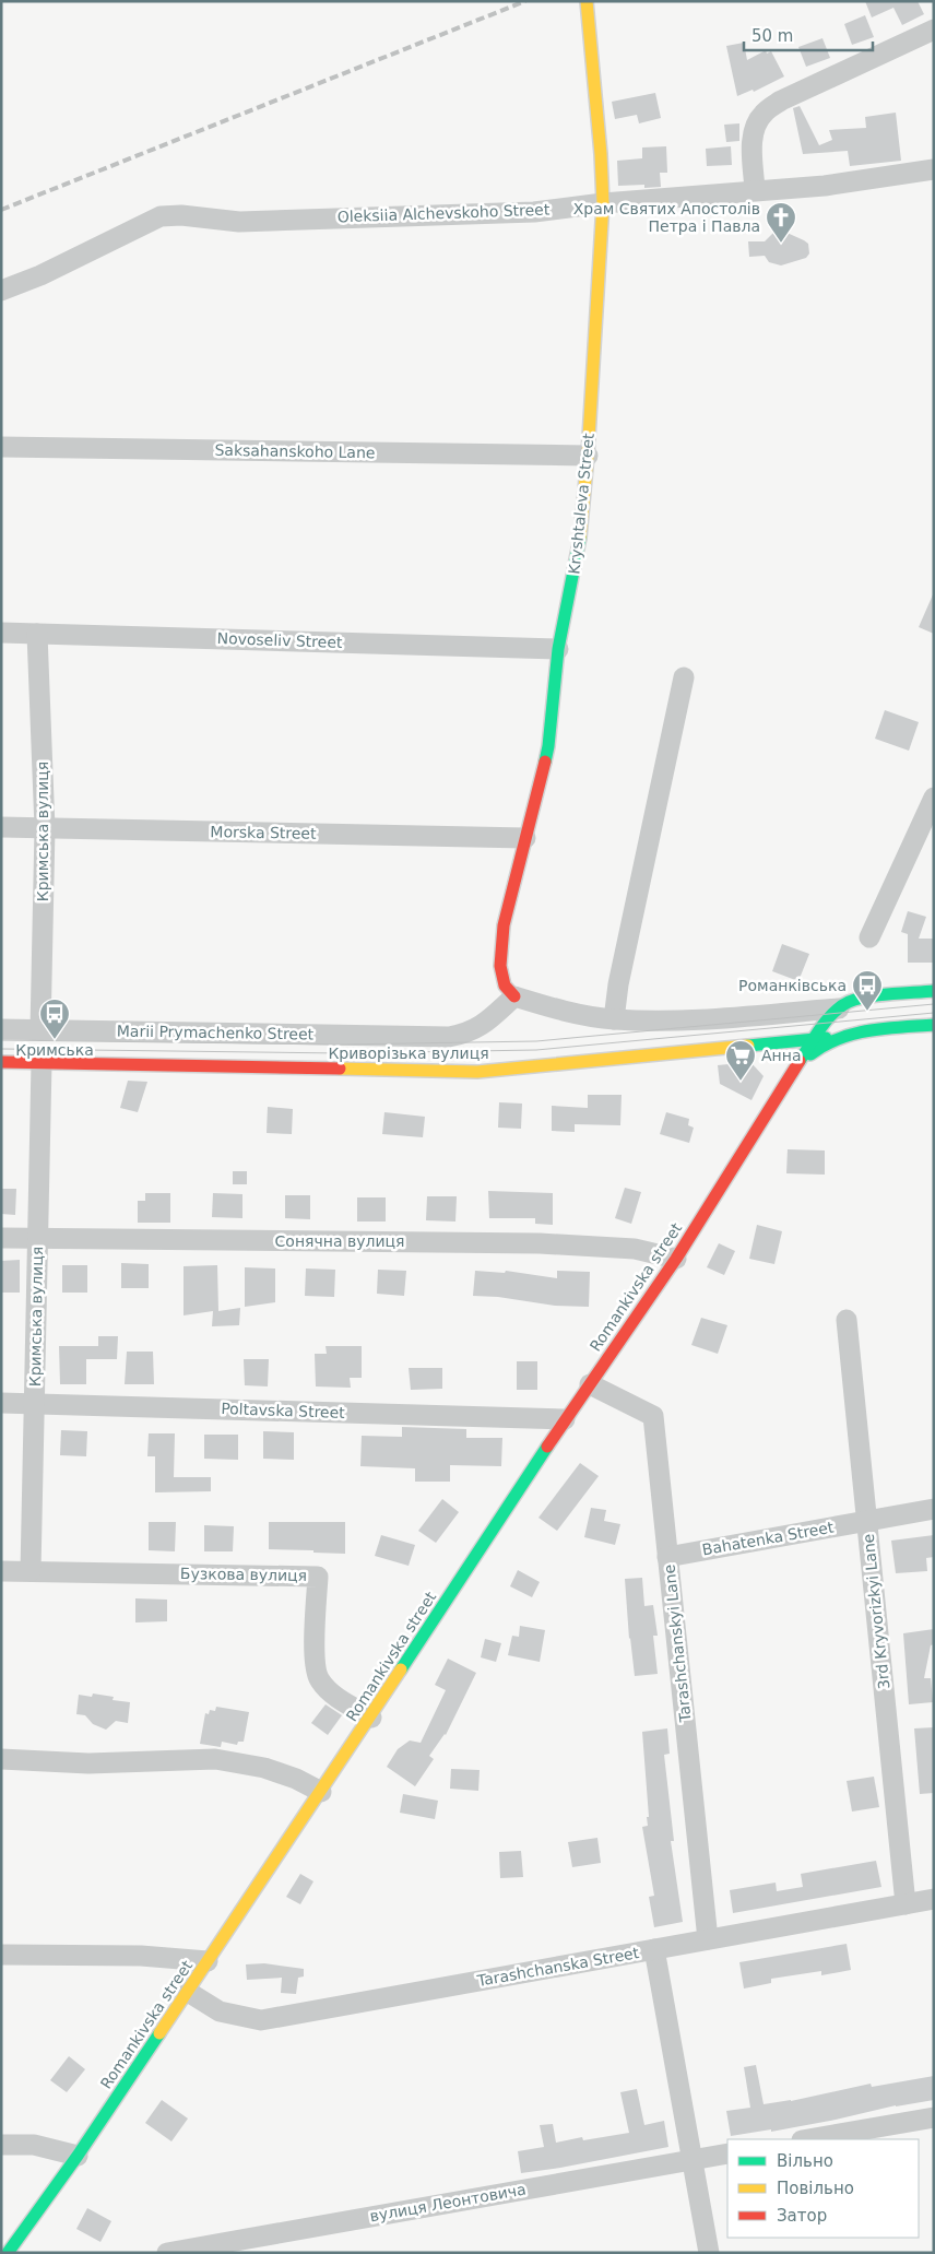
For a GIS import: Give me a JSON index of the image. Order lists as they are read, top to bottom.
{
  "streets": {
    "street": [
      "Oleksiia Alchevskoho Street",
      "Saksahanskoho Lane",
      "Kryshtaleva Street",
      "Novoseliv Street",
      "Кримська вулиця",
      "Morska Street",
      "Marii Prymachenko Street",
      "Криворізька вулиця",
      "Сонячна вулиця",
      "Romankivska street",
      "Poltavska Street",
      "Bahatenka Street",
      "Бузкова вулиця",
      "3rd Kryvorizkyi Lane",
      "Tarashchanskyi Lane",
      "Tarashchanska Street",
      "вулиця Леонтовича"
    ]
  },
  "crossings": [
    ["Oleksiia Alchevskoho Street", "Kryshtaleva Street"],
    ["Saksahanskoho Lane", "Kryshtaleva Street"],
    ["Kryshtaleva Street", "Novoseliv Street"],
    ["Kryshtaleva Street", "Morska Street"],
    ["Kryshtaleva Street", "Marii Prymachenko Street"],
    ["Novoseliv Street", "Кримська вулиця"],
    ["Кримська вулиця", "Morska Street"],
    ["Кримська вулиця", "Marii Prymachenko Street"],
    ["Кримська вулиця", "Криворізька вулиця"],
    ["Кримська вулиця", "Сонячна вулиця"],
    ["Кримська вулиця", "Poltavska Street"],
    ["Кримська вулиця", "Бузкова вулиця"],
    ["Сонячна вулиця", "Romankivska street"],
    ["Romankivska street", "Poltavska Street"],
    ["Romankivska street", "Бузкова вулиця"],
    ["Romankivska street", "Tarashchanskyi Lane"],
    ["Romankivska street", "Tarashchanska Street"],
    ["Bahatenka Street", "3rd Kryvorizkyi Lane"],
    ["Bahatenka Street", "Tarashchanskyi Lane"],
    ["3rd Kryvorizkyi Lane", "Tarashchanska Street"],
    ["Tarashchanskyi Lane", "Tarashchanska Street"]
  ],
  "places": {
    "church": ["Храм Святих Апостолів Петра і Павла"],
    "bus stop": ["Романківська", "Кримська"],
    "supermarket": ["Анна"]
  },
  "legend": ["Вільно", "Повільно", "Затор"],
  "scale_bar": "50 m"
}
